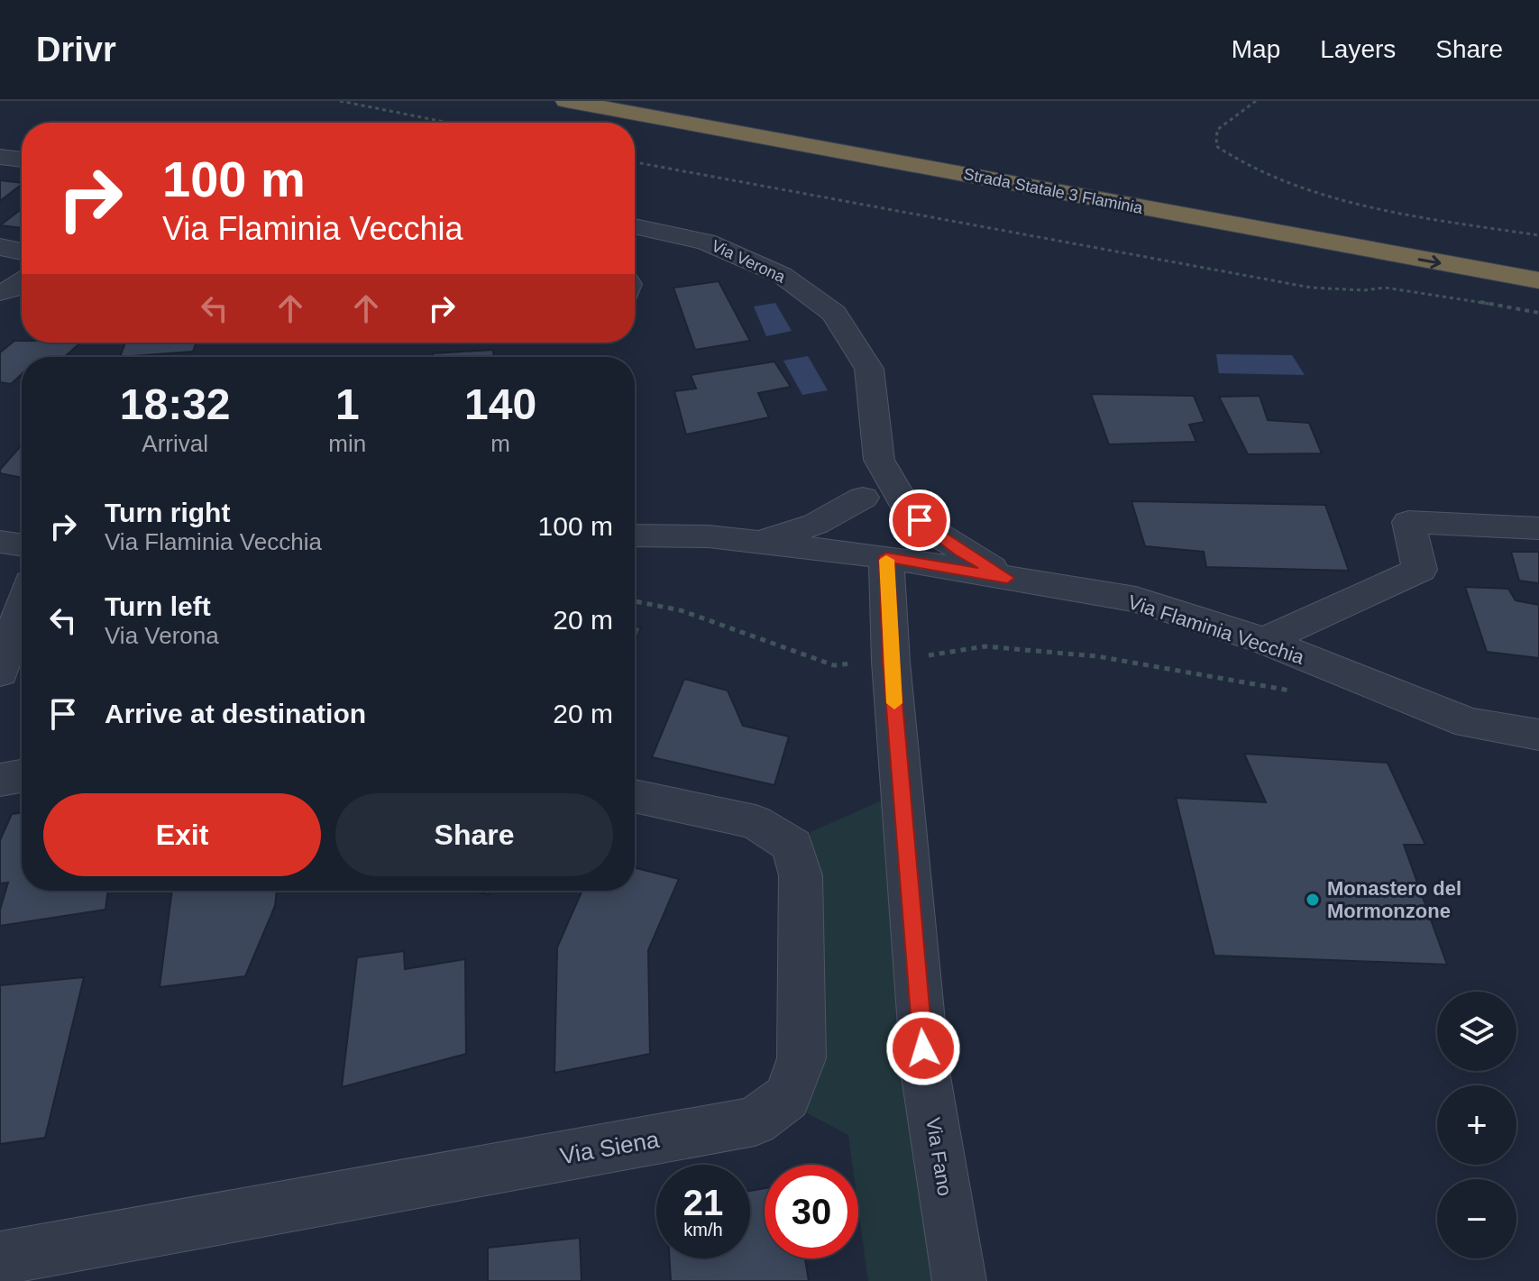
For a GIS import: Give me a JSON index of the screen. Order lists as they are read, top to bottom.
{
  "streets": {
    "highway": ["Strada Statale 3 Flaminia"],
    "street": [
      "Via Verona",
      "Via Flaminia Vecchia",
      "Via Siena",
      "Via Fano"
    ]
  },
  "crossings": [
    ["Via Verona", "Via Flaminia Vecchia"],
    ["Via Flaminia Vecchia", "Via Fano"]
  ],
  "places": ["Monastero del Mormonzone"],
  "page": {
    "header": "Drivr",
    "nav": ["Map", "Layers", "Share"],
    "turn": ["100 m", "Via Flaminia Vecchia"],
    "eta": [
      "18:32",
      "Arrival",
      "1",
      "min",
      "140",
      "m"
    ],
    "list": [
      {
        "name": "Turn right",
        "note": "Via Flaminia Vecchia",
        "value": "100 m"
      },
      {
        "name": "Turn left",
        "note": "Via Verona",
        "value": "20 m"
      },
      {
        "name": "Arrive at destination",
        "value": "20 m"
      }
    ],
    "buttons": ["Exit", "Share"],
    "map_buttons": ["+", "−"],
    "speed": "21 km/h",
    "limit": "30"
  }
}
